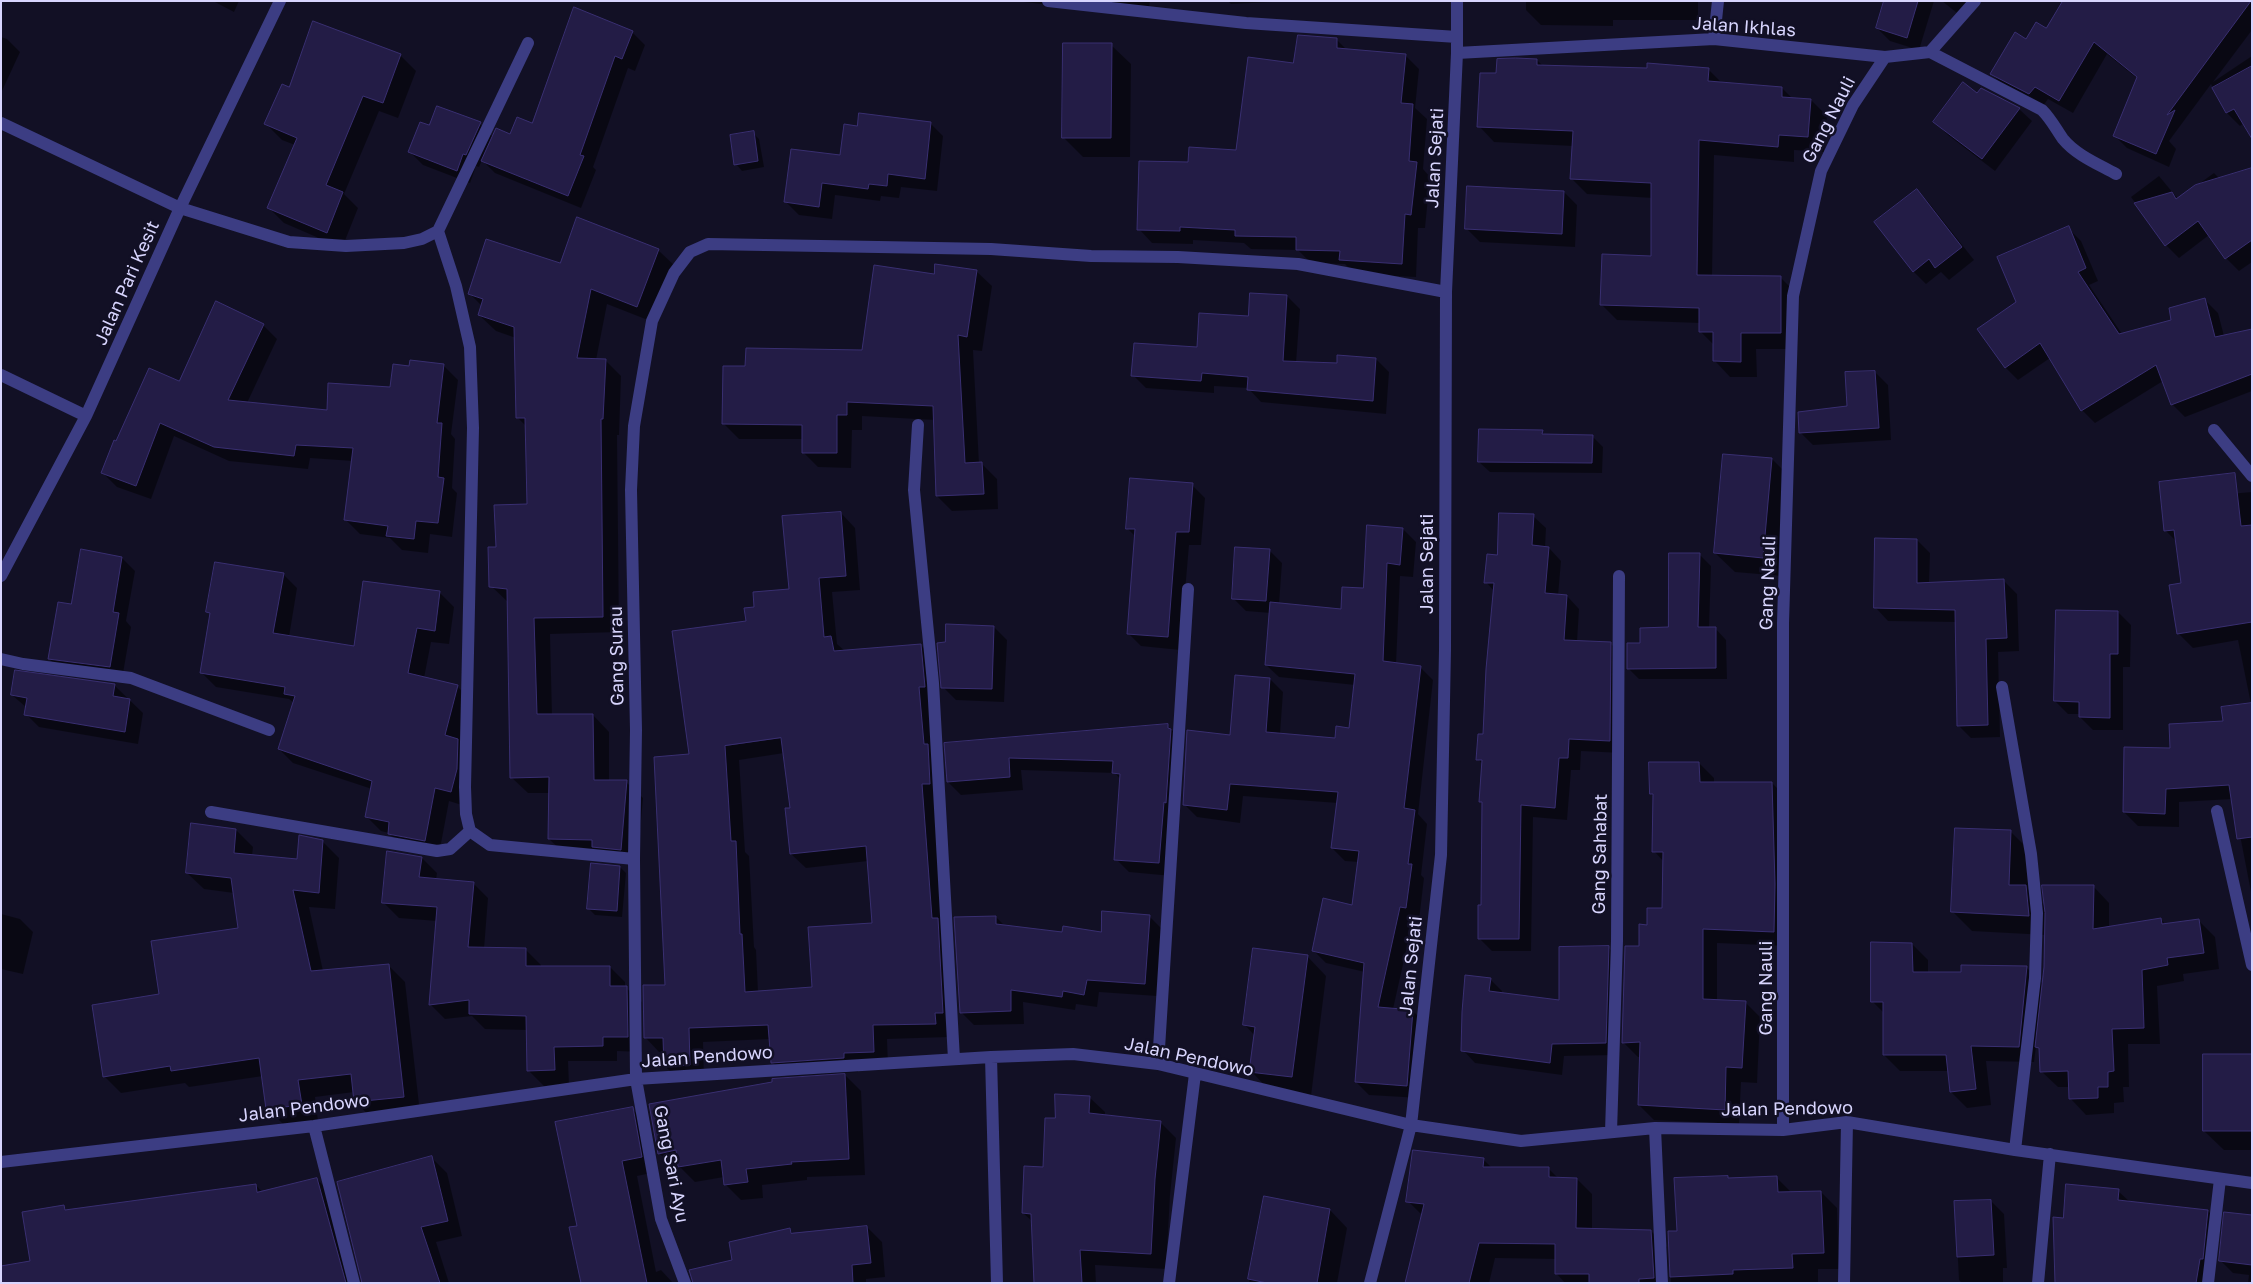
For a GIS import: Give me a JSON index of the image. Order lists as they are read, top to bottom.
{
  "streets": {
    "street": [
      "Jalan Ikhlas",
      "Gang Nauli",
      "Jalan Sejati",
      "Jalan Pari Kesit",
      "Gang Surau",
      "Gang Sahabat",
      "Jalan Pendowo",
      "Gang Sari Ayu"
    ]
  },
  "crossings": [
    ["Jalan Ikhlas", "Gang Nauli"],
    ["Jalan Ikhlas", "Jalan Sejati"],
    ["Gang Nauli", "Jalan Pendowo"],
    ["Jalan Sejati", "Gang Surau"],
    ["Jalan Sejati", "Jalan Pendowo"],
    ["Gang Surau", "Jalan Pendowo"],
    ["Gang Surau", "Gang Sari Ayu"],
    ["Gang Sahabat", "Jalan Pendowo"],
    ["Jalan Pendowo", "Gang Sari Ayu"]
  ]
}
